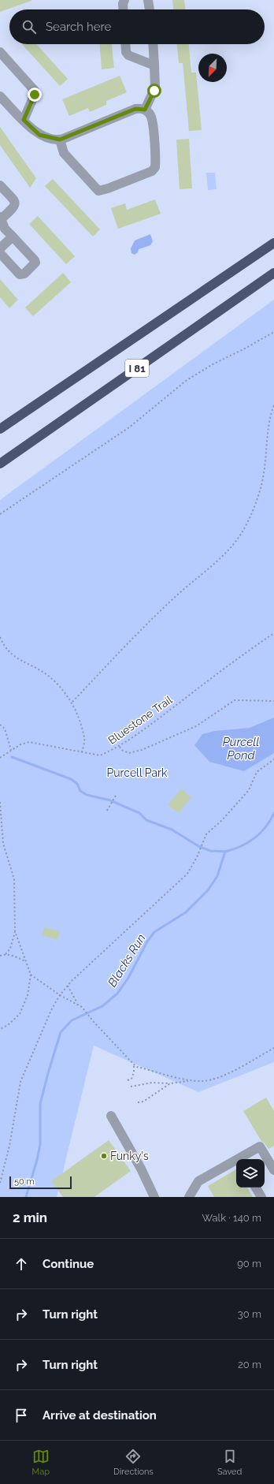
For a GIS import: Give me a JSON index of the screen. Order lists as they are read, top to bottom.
{
  "streets": {
    "highway": ["I 81"],
    "path": ["Bluestone Trail"]
  },
  "water": ["Purcell Pond", "Blacks Run"],
  "parks": ["Purcell Park"],
  "places": ["Funky's"],
  "scale_bar": "50 m",
  "north": "bottom left",
  "page": {
    "search": "Search here",
    "scale": "50 m",
    "heading": ["2 min", "Walk · 140 m"],
    "list": [
      ["Continue", "90 m"],
      ["Turn right", "30 m"],
      ["Turn right", "20 m"],
      "Arrive at destination"
    ],
    "nav": ["Map", "Directions", "Saved"]
  }
}
